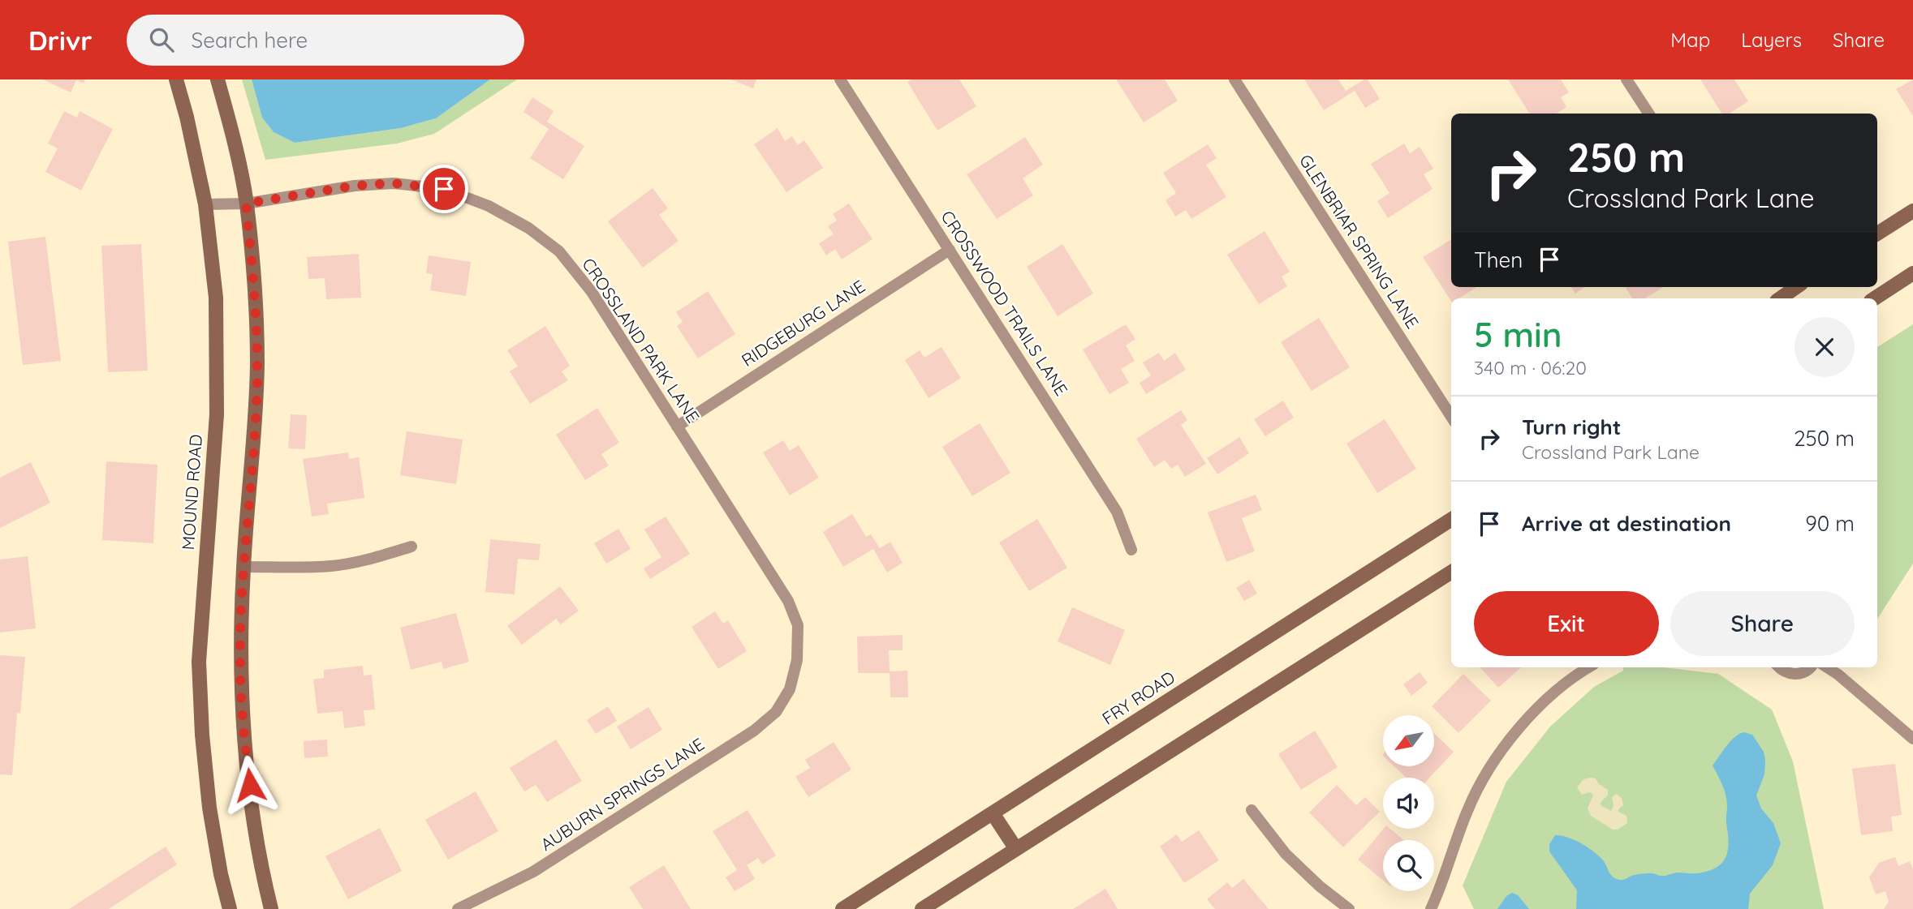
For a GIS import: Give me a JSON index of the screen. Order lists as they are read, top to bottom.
{
  "streets": {
    "street": [
      "GLENBRIAR SPRING LANE",
      "CROSSWOOD TRAILS LANE",
      "RIDGEBURG LANE",
      "CROSSLAND PARK LANE",
      "MOUND ROAD",
      "FRY ROAD",
      "AUBURN SPRINGS LANE"
    ]
  },
  "crossings": [
    ["CROSSWOOD TRAILS LANE", "RIDGEBURG LANE"],
    ["RIDGEBURG LANE", "CROSSLAND PARK LANE"],
    ["CROSSLAND PARK LANE", "MOUND ROAD"],
    ["CROSSLAND PARK LANE", "AUBURN SPRINGS LANE"]
  ],
  "north": "bottom left",
  "page": {
    "header": "Drivr",
    "search": "Search here",
    "nav": ["Map", "Layers", "Share"],
    "turn": ["250 m", "Crossland Park Lane"],
    "then": "Then",
    "heading": ["5 min", "340 m · 06:20"],
    "list": [
      {
        "name": "Turn right",
        "note": "Crossland Park Lane",
        "value": "250 m"
      },
      {
        "name": "Arrive at destination",
        "value": "90 m"
      }
    ],
    "buttons": ["Exit", "Share"]
  }
}
